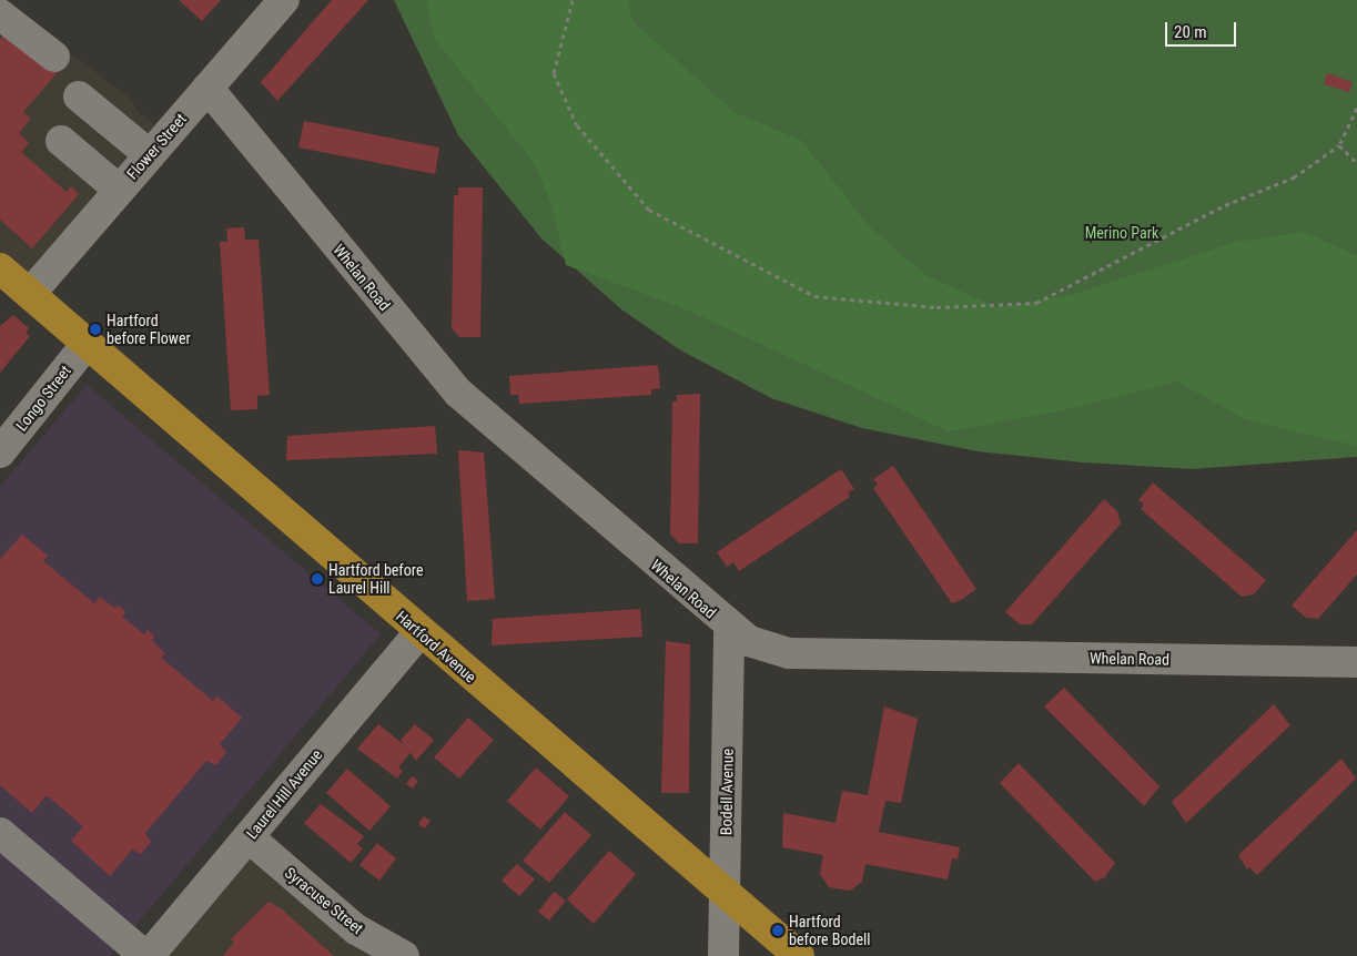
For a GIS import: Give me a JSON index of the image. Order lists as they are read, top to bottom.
{
  "streets": {
    "main road": ["Hartford Avenue"],
    "street": [
      "Flower Street",
      "Whelan Road",
      "Longo Street",
      "Bodell Avenue",
      "Laurel Hill Avenue",
      "Syracuse Street"
    ]
  },
  "crossings": [
    ["Flower Street", "Whelan Road"],
    ["Flower Street", "Hartford Avenue"],
    ["Whelan Road", "Bodell Avenue"],
    ["Longo Street", "Hartford Avenue"],
    ["Hartford Avenue", "Bodell Avenue"],
    ["Hartford Avenue", "Laurel Hill Avenue"],
    ["Laurel Hill Avenue", "Syracuse Street"]
  ],
  "parks": ["Merino Park"],
  "places": ["Hartford before Flower", "Hartford before Laurel Hill", "Hartford before Bodell"],
  "scale_bar": "20 m"
}
